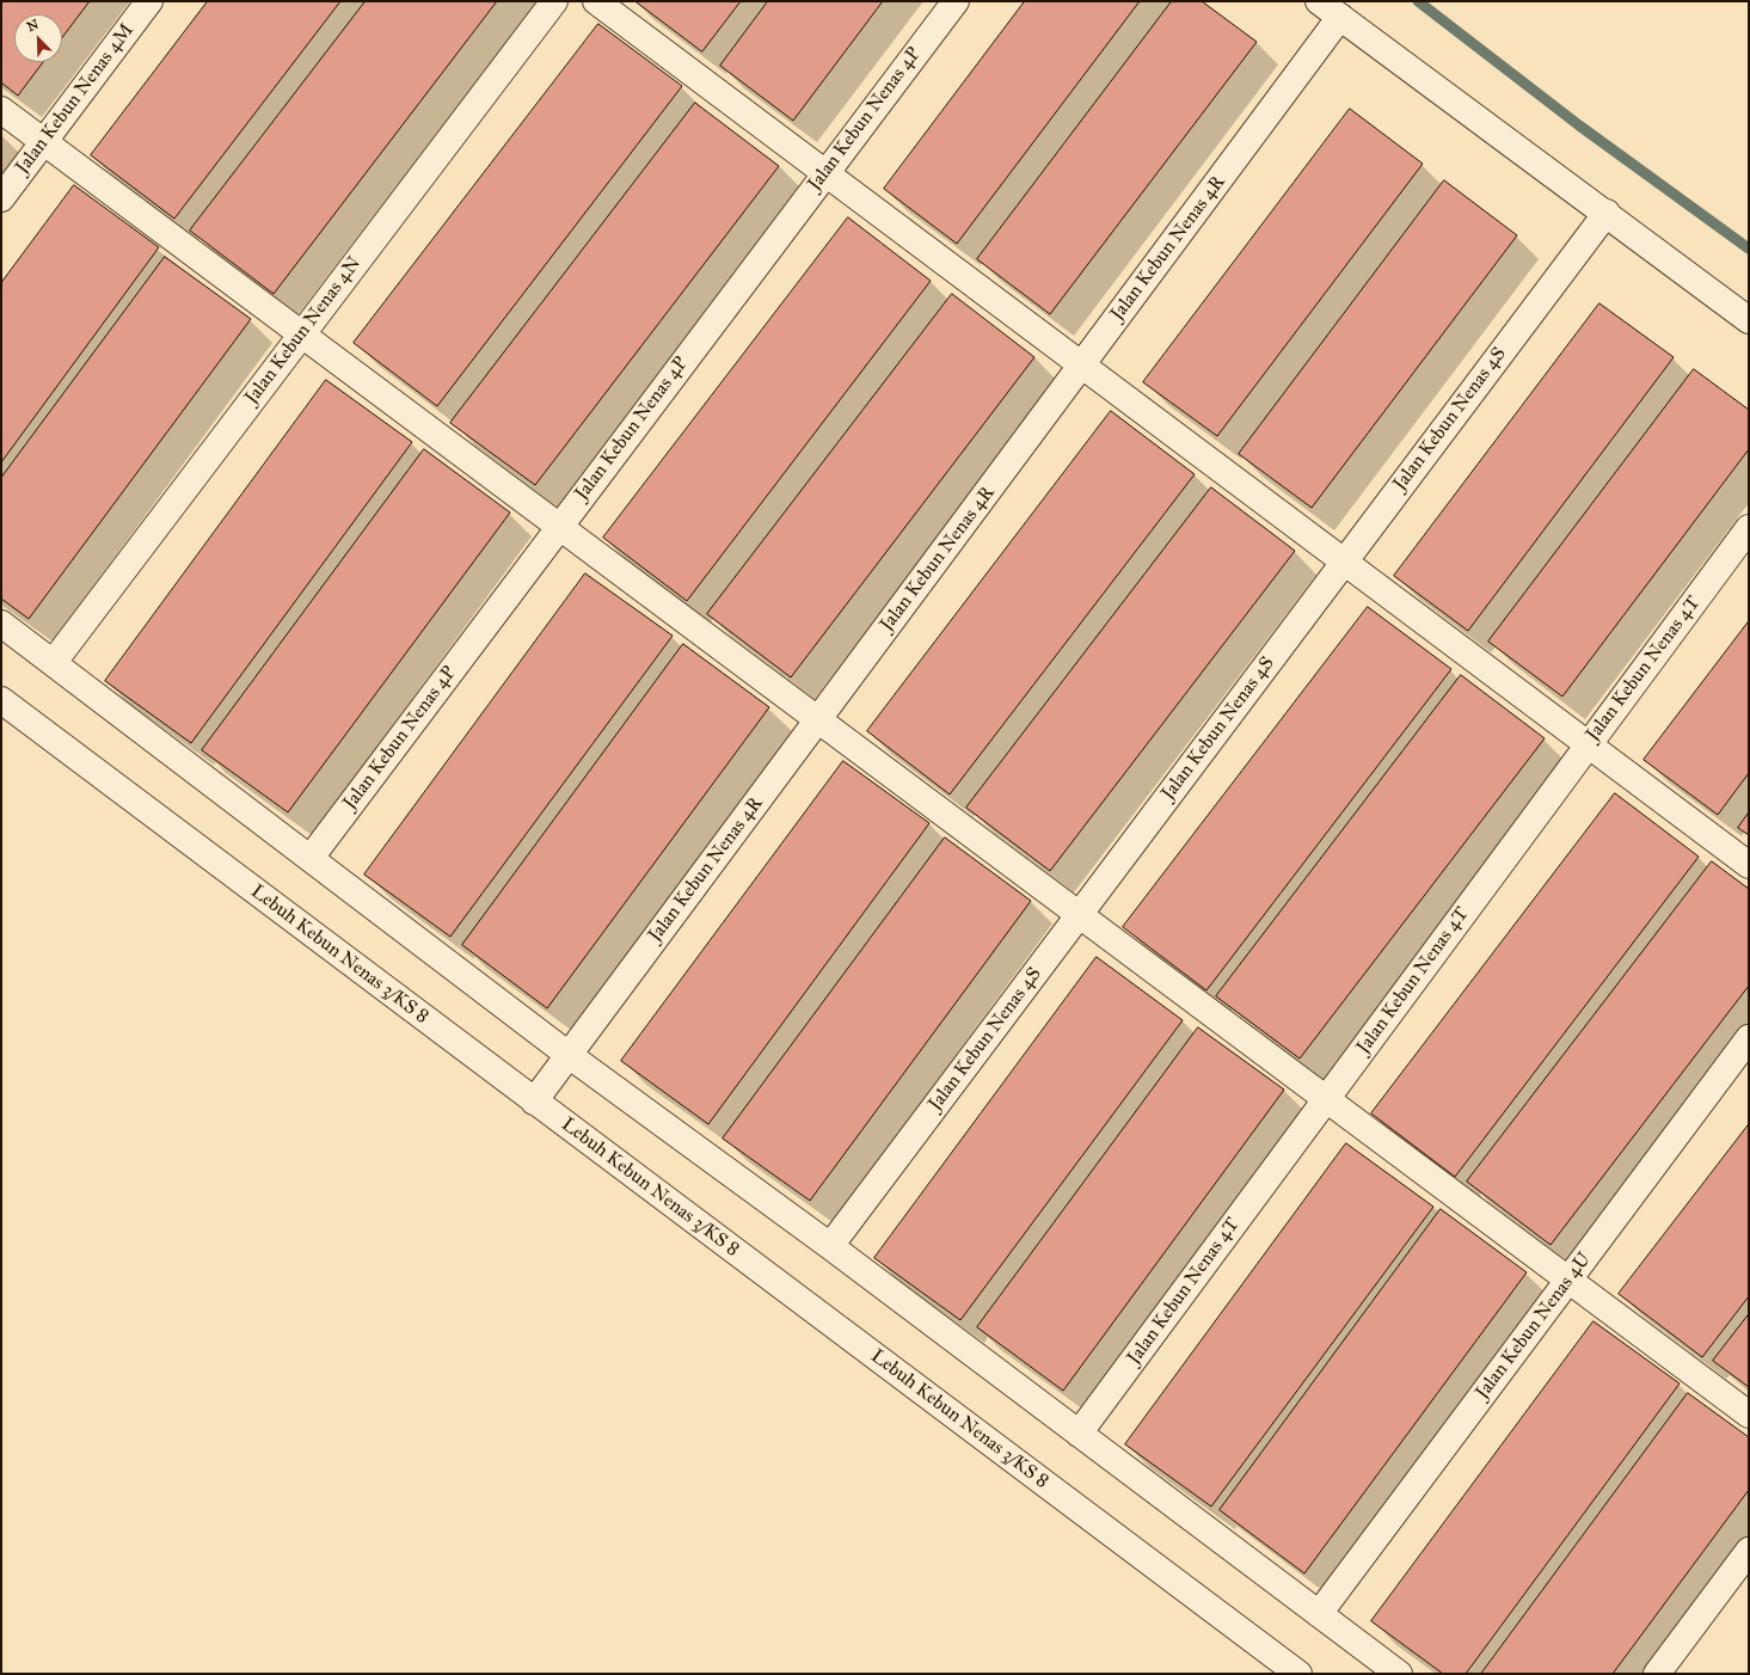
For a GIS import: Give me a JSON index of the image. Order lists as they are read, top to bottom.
{
  "streets": {
    "street": [
      "Jalan Kebun Nenas 4M",
      "Jalan Kebun Nenas 4P",
      "Jalan Kebun Nenas 4R",
      "Jalan Kebun Nenas 4N",
      "Jalan Kebun Nenas 4S",
      "Jalan Kebun Nenas 4T",
      "Lebuh Kebun Nenas 3/KS 8",
      "Jalan Kebun Nenas 4U"
    ]
  },
  "crossings": [
    ["Jalan Kebun Nenas 4R", "Lebuh Kebun Nenas 3/KS 8"]
  ],
  "north": "top left"
}
